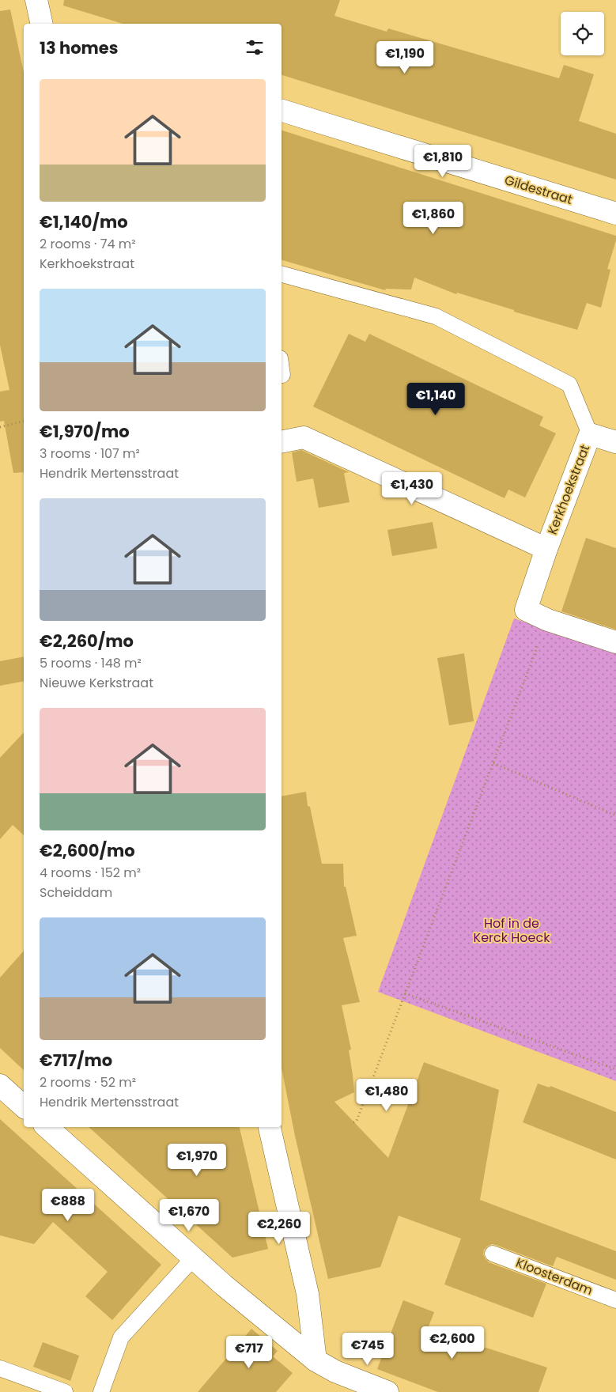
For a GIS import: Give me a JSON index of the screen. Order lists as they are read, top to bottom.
{
  "streets": {
    "street": ["Gildestraat", "Kerkhoekstraat"],
    "lane": ["Kloosterdam"]
  },
  "parks": ["Hof in de Kerck Hoeck"],
  "page": {
    "heading": "13 homes",
    "price": [
      "€1,190",
      "€1,810",
      "€1,860",
      "€1,140",
      "€1,430",
      "€1,480",
      "€1,970",
      "€888",
      "€1,670",
      "€2,260",
      "€2,600",
      "€745",
      "€717"
    ],
    "list": [
      {
        "name": "€1,140/mo",
        "note": "2 rooms · 74 m² · Kerkhoekstraat"
      },
      {
        "name": "€1,970/mo",
        "note": "3 rooms · 107 m² · Hendrik Mertensstraat"
      },
      {
        "name": "€2,260/mo",
        "note": "5 rooms · 148 m² · Nieuwe Kerkstraat"
      },
      {
        "name": "€2,600/mo",
        "note": "4 rooms · 152 m² · Scheiddam"
      },
      {
        "name": "€717/mo",
        "note": "2 rooms · 52 m² · Hendrik Mertensstraat"
      }
    ]
  }
}
